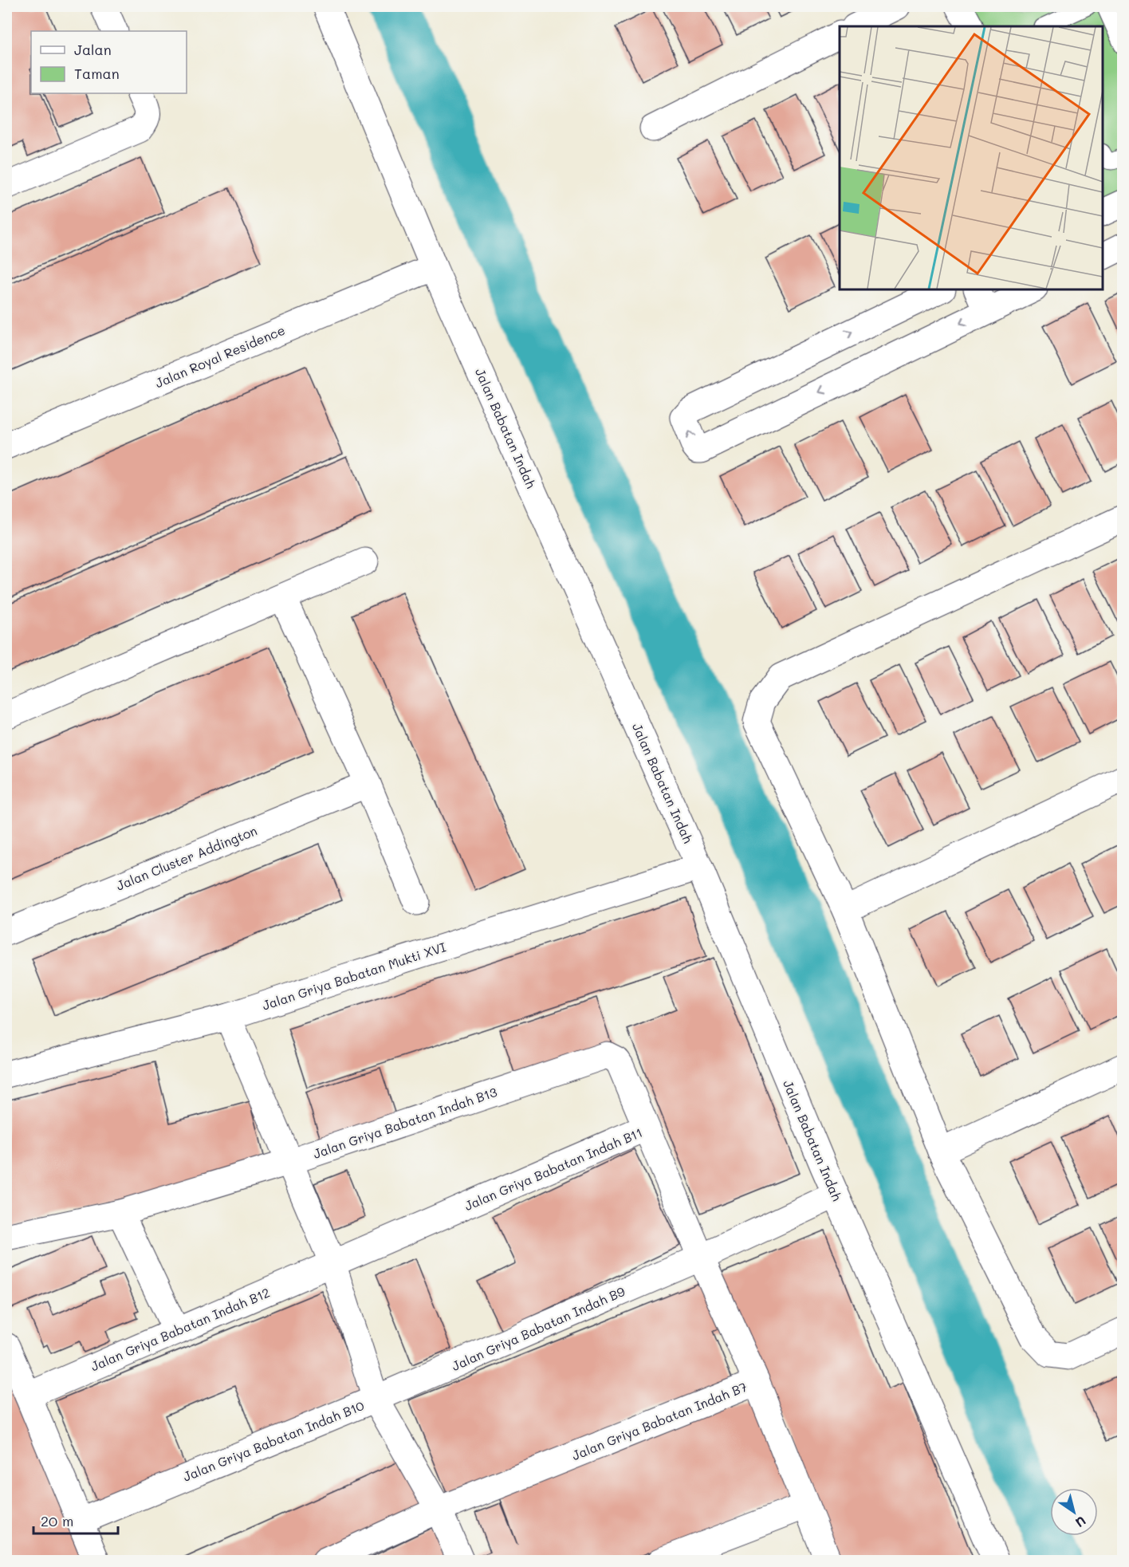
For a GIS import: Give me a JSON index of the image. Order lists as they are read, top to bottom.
{
  "streets": {
    "street": [
      "Jalan Royal Residence",
      "Jalan Babatan Indah",
      "Jalan Cluster Addington",
      "Jalan Griya Babatan Mukti XVI",
      "Jalan Griya Babatan Indah B13",
      "Jalan Griya Babatan Indah B11",
      "Jalan Griya Babatan Indah B9",
      "Jalan Griya Babatan Indah B12",
      "Jalan Griya Babatan Indah B7",
      "Jalan Griya Babatan Indah B10"
    ]
  },
  "crossings": [
    ["Jalan Royal Residence", "Jalan Babatan Indah"],
    ["Jalan Babatan Indah", "Jalan Griya Babatan Mukti XVI"],
    ["Jalan Babatan Indah", "Jalan Griya Babatan Indah B9"],
    ["Jalan Griya Babatan Indah B13", "Jalan Griya Babatan Indah B11"],
    ["Jalan Griya Babatan Indah B11", "Jalan Griya Babatan Indah B9"],
    ["Jalan Griya Babatan Indah B11", "Jalan Griya Babatan Indah B12"],
    ["Jalan Griya Babatan Indah B9", "Jalan Griya Babatan Indah B10"],
    ["Jalan Griya Babatan Indah B7", "Jalan Griya Babatan Indah B10"]
  ],
  "legend": ["Jalan", "Taman"],
  "scale_bar": "20 m",
  "north": "bottom right"
}
